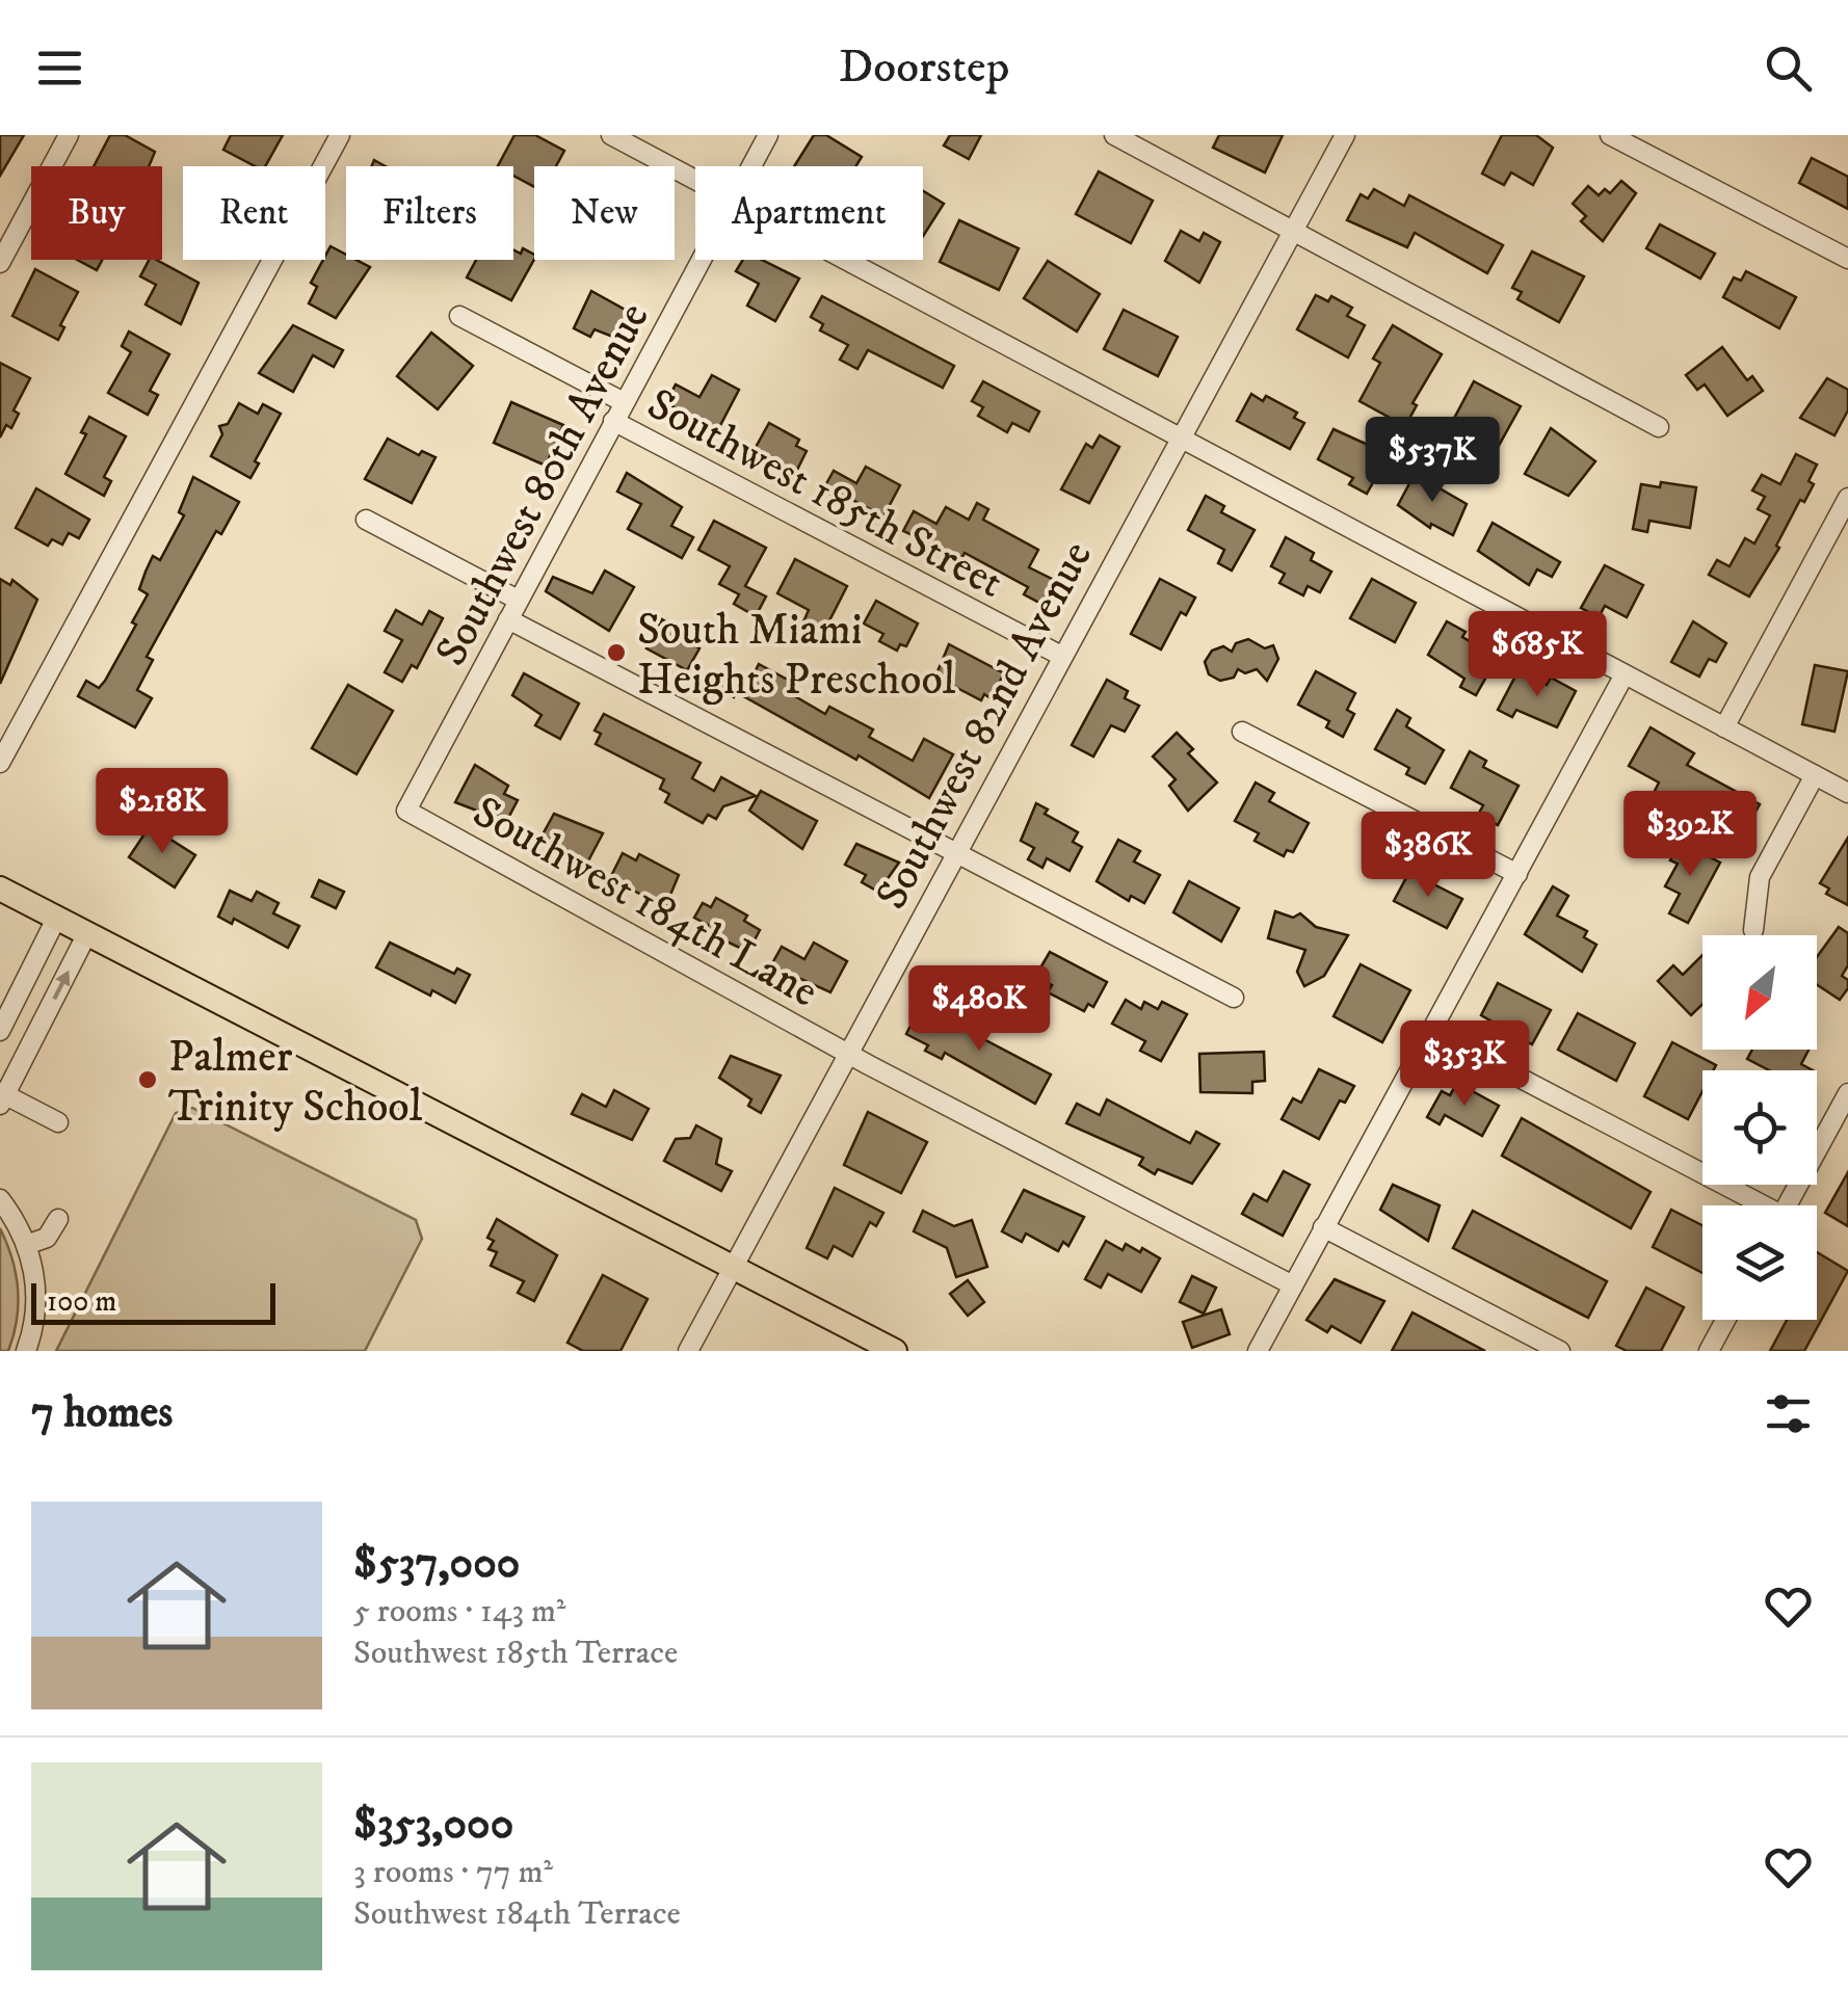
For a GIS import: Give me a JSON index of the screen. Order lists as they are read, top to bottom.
{
  "streets": {
    "street": [
      "Southwest 80th Avenue",
      "Southwest 185th Street",
      "Southwest 82nd Avenue",
      "Southwest 184th Lane"
    ]
  },
  "crossings": [
    ["Southwest 80th Avenue", "Southwest 185th Street"],
    ["Southwest 80th Avenue", "Southwest 184th Lane"],
    ["Southwest 185th Street", "Southwest 82nd Avenue"],
    ["Southwest 82nd Avenue", "Southwest 184th Lane"]
  ],
  "places": ["South Miami Heights Preschool", "Palmer Trinity School"],
  "scale_bar": "100 m",
  "north": "bottom left",
  "page": {
    "header": "Doorstep",
    "chip": [
      "Buy",
      "Rent",
      "Filters",
      "New",
      "Apartment"
    ],
    "price": [
      "$537K",
      "$685K",
      "$218K",
      "$392K",
      "$386K",
      "$480K",
      "$353K"
    ],
    "scale": "100 m",
    "heading": "7 homes",
    "list": [
      {
        "name": "$537,000",
        "note": "5 rooms · 143 m² · Southwest 185th Terrace"
      },
      {
        "name": "$353,000",
        "note": "3 rooms · 77 m² · Southwest 184th Terrace"
      }
    ]
  }
}
